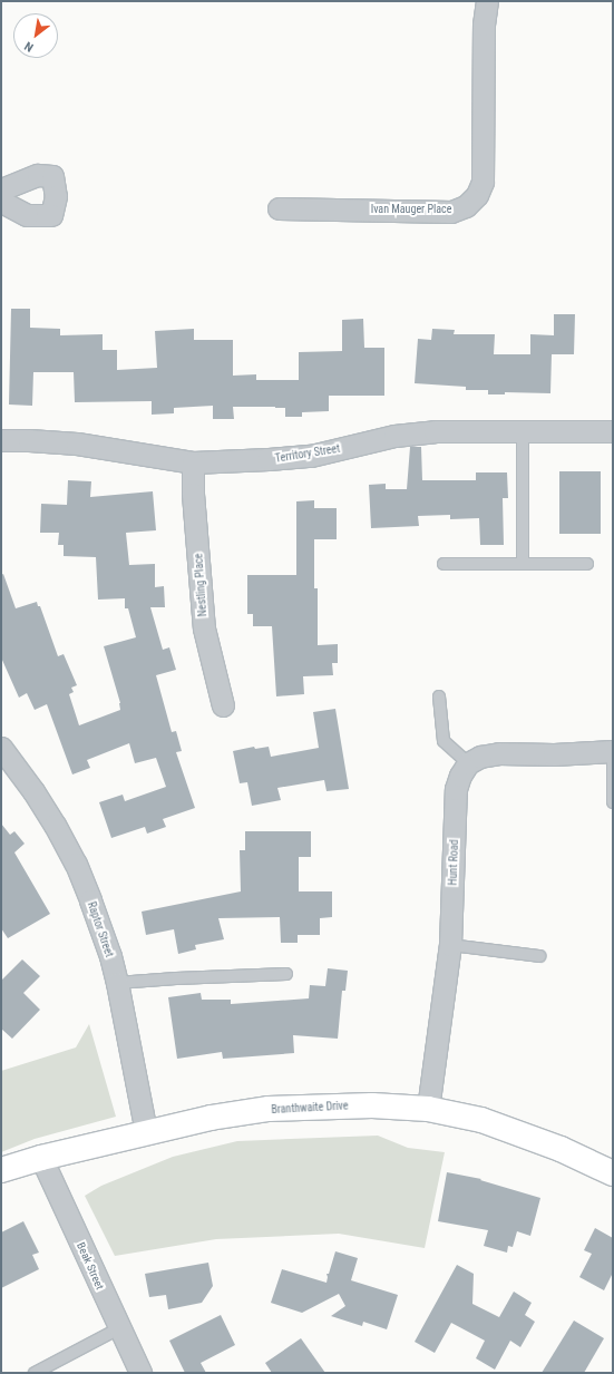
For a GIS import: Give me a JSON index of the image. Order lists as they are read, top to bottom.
{
  "streets": {
    "street": [
      "Ivan Mauger Place",
      "Territory Street",
      "Nestling Place",
      "Hunt Road",
      "Raptor Street",
      "Branthwaite Drive",
      "Beak Street"
    ]
  },
  "crossings": [
    ["Territory Street", "Nestling Place"],
    ["Hunt Road", "Branthwaite Drive"],
    ["Raptor Street", "Branthwaite Drive"],
    ["Branthwaite Drive", "Beak Street"]
  ],
  "north": "bottom left"
}
